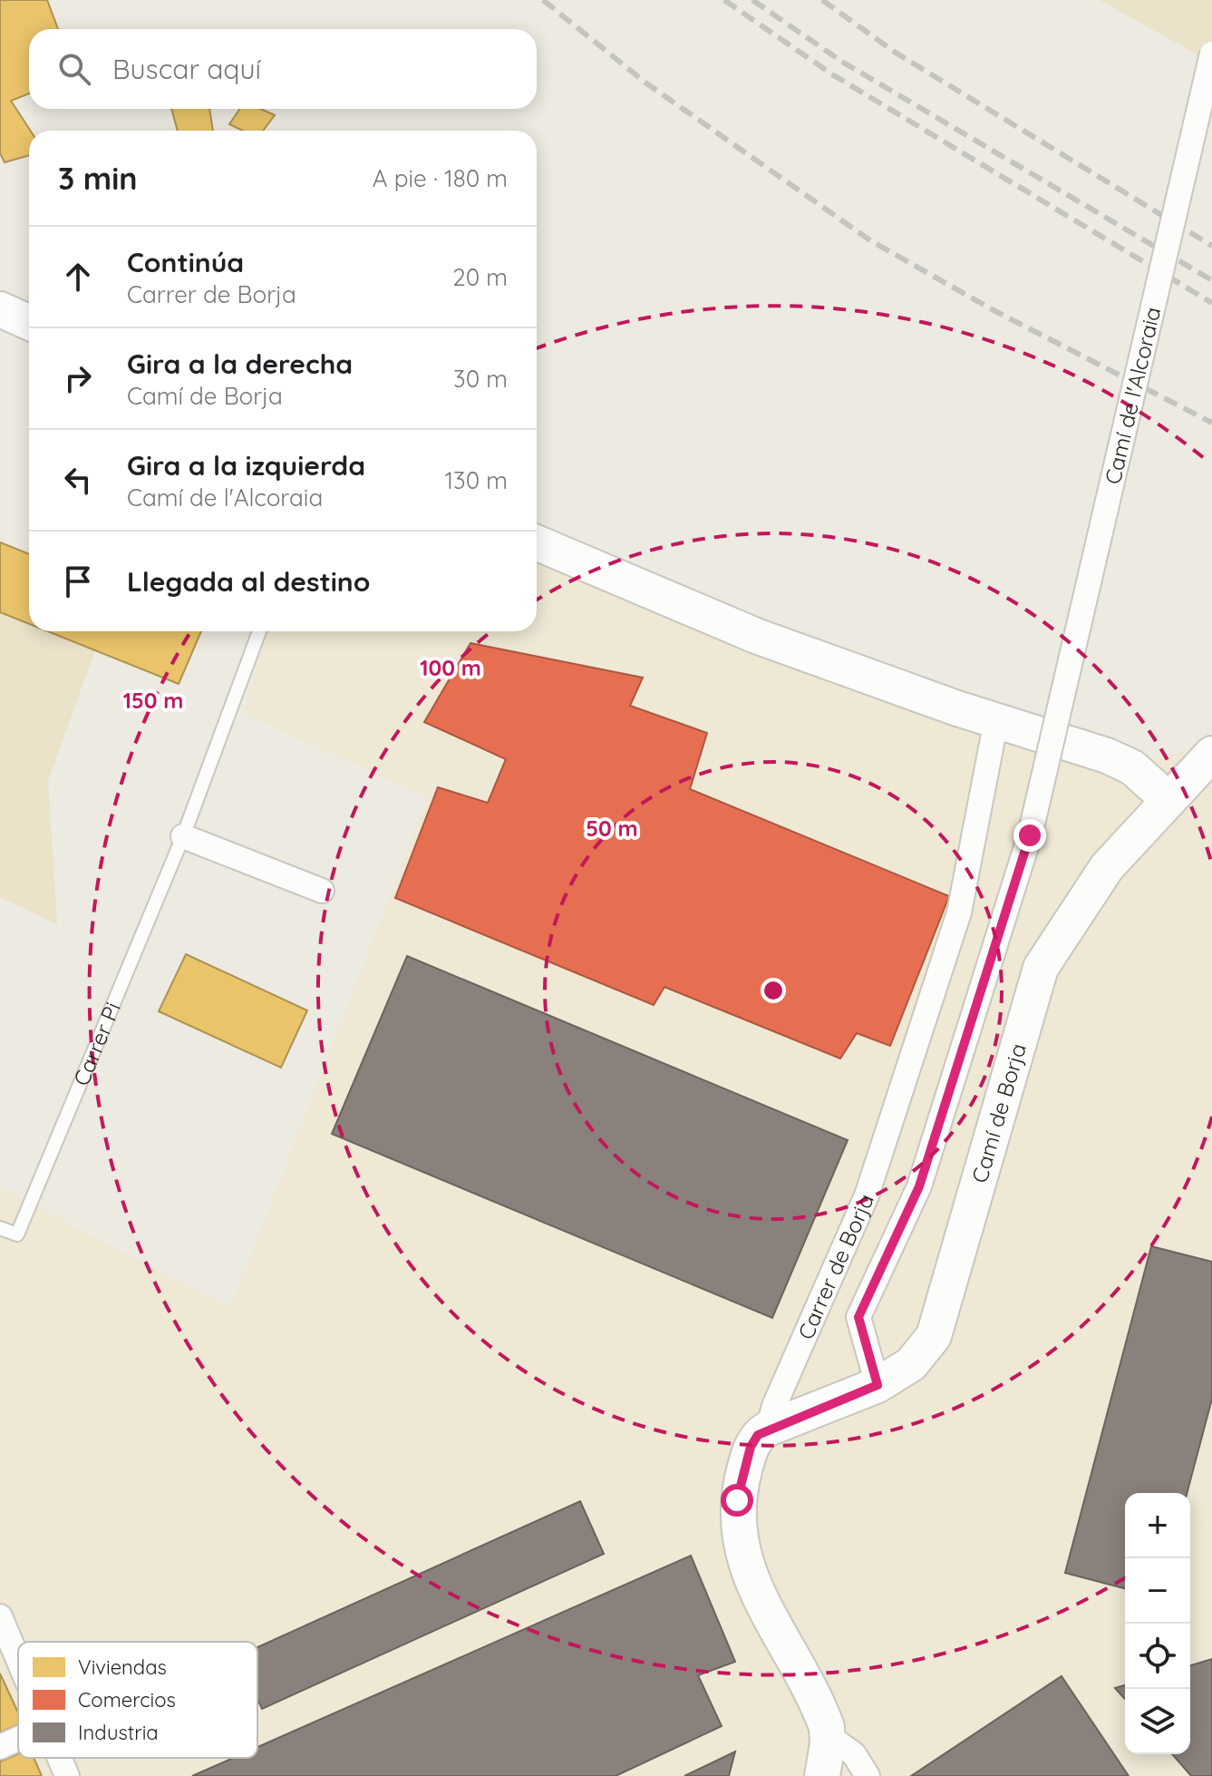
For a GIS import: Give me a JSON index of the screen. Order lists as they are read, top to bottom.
{
  "streets": {
    "street": ["Camí de l'Alcoraia", "Camí de Borja", "Carrer de Borja"],
    "lane": ["Carrer Pi"]
  },
  "crossings": [
    ["Camí de l'Alcoraia", "Camí de Borja"],
    ["Camí de Borja", "Carrer de Borja"]
  ],
  "legend": ["Viviendas", "Comercios", "Industria"],
  "page": {
    "search": "Buscar aquí",
    "heading": ["3 min", "A pie · 180 m"],
    "list": [
      ["Continúa", "Carrer de Borja", "20 m"],
      ["Gira a la derecha", "Camí de Borja", "30 m"],
      ["Gira a la izquierda", "Camí de l'Alcoraia", "130 m"],
      "Llegada al destino"
    ],
    "map_buttons": ["+", "−"]
  },
  "rings": ["100 m", "150 m", "50 m"]
}
